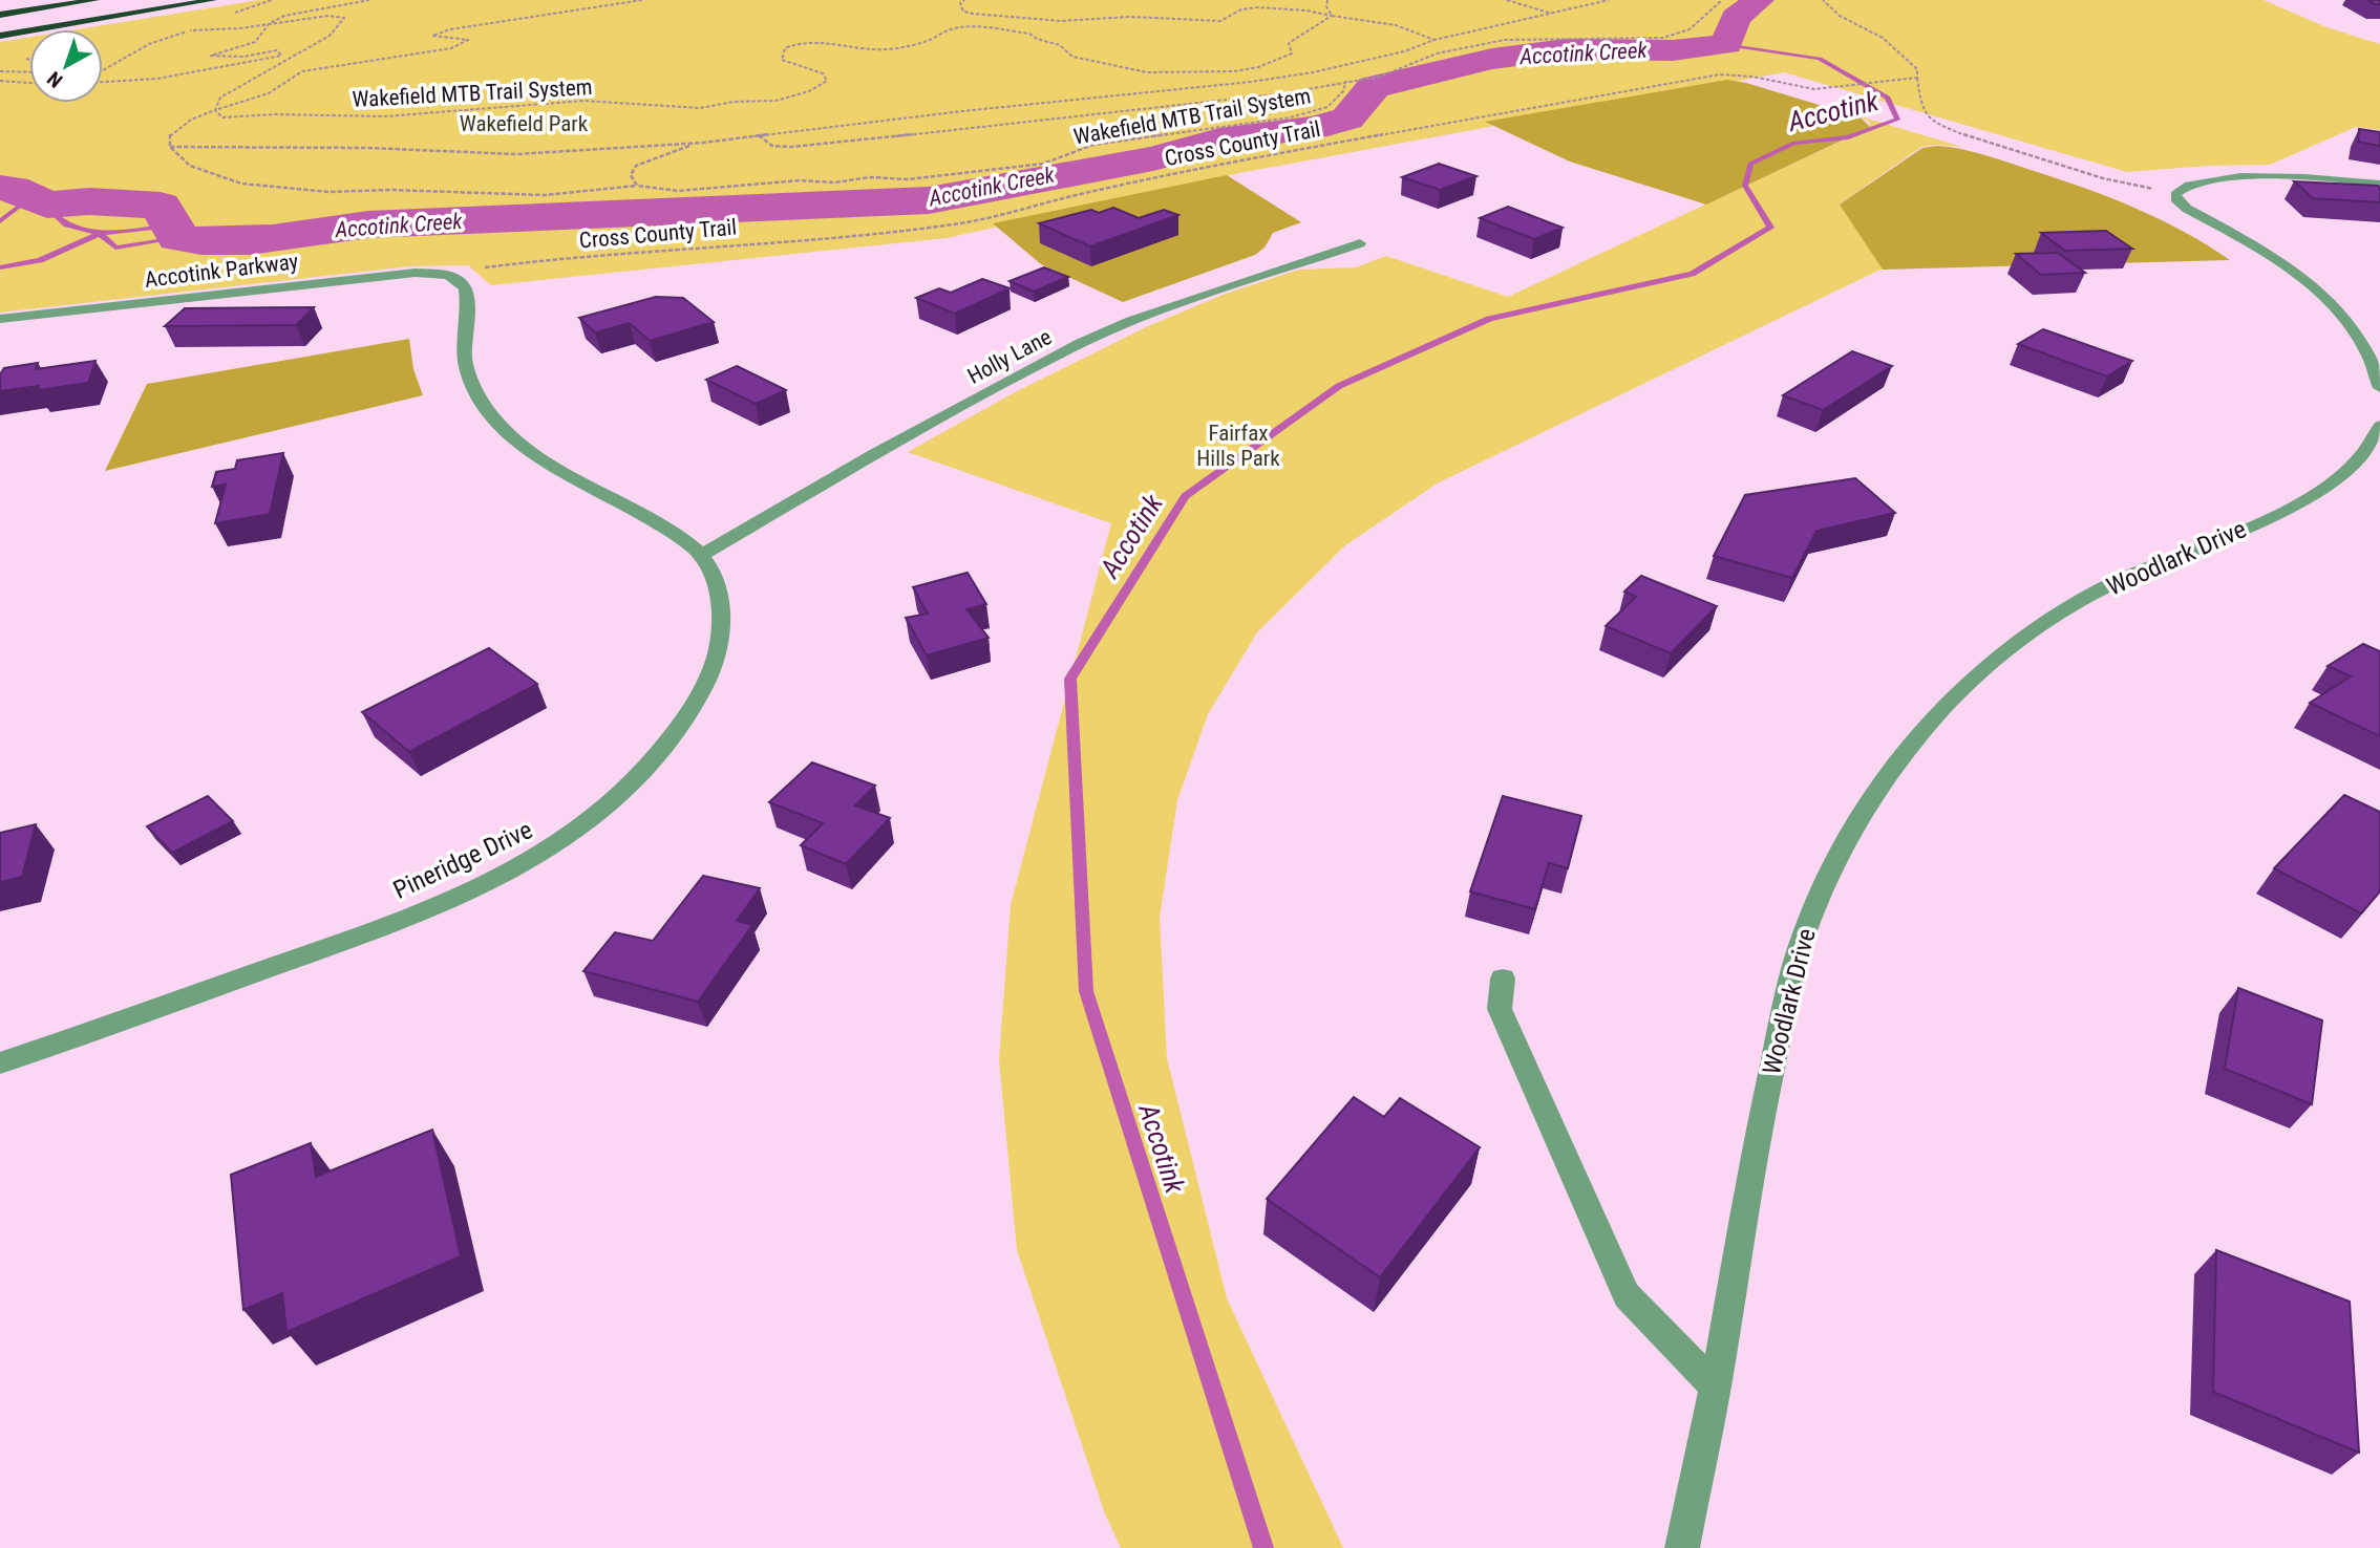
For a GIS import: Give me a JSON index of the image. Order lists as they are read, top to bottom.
{
  "streets": {
    "street": [
      "Accotink Parkway",
      "Holly Lane",
      "Woodlark Drive",
      "Pineridge Drive"
    ],
    "path": ["Wakefield MTB Trail System", "Cross County Trail"]
  },
  "crossings": [
    ["Cross County Trail", "Accotink Parkway"],
    ["Holly Lane", "Pineridge Drive"]
  ],
  "water": ["Accotink Creek", "Accotink"],
  "parks": ["Wakefield Park", "Fairfax Hills Park"],
  "north": "bottom left"
}
